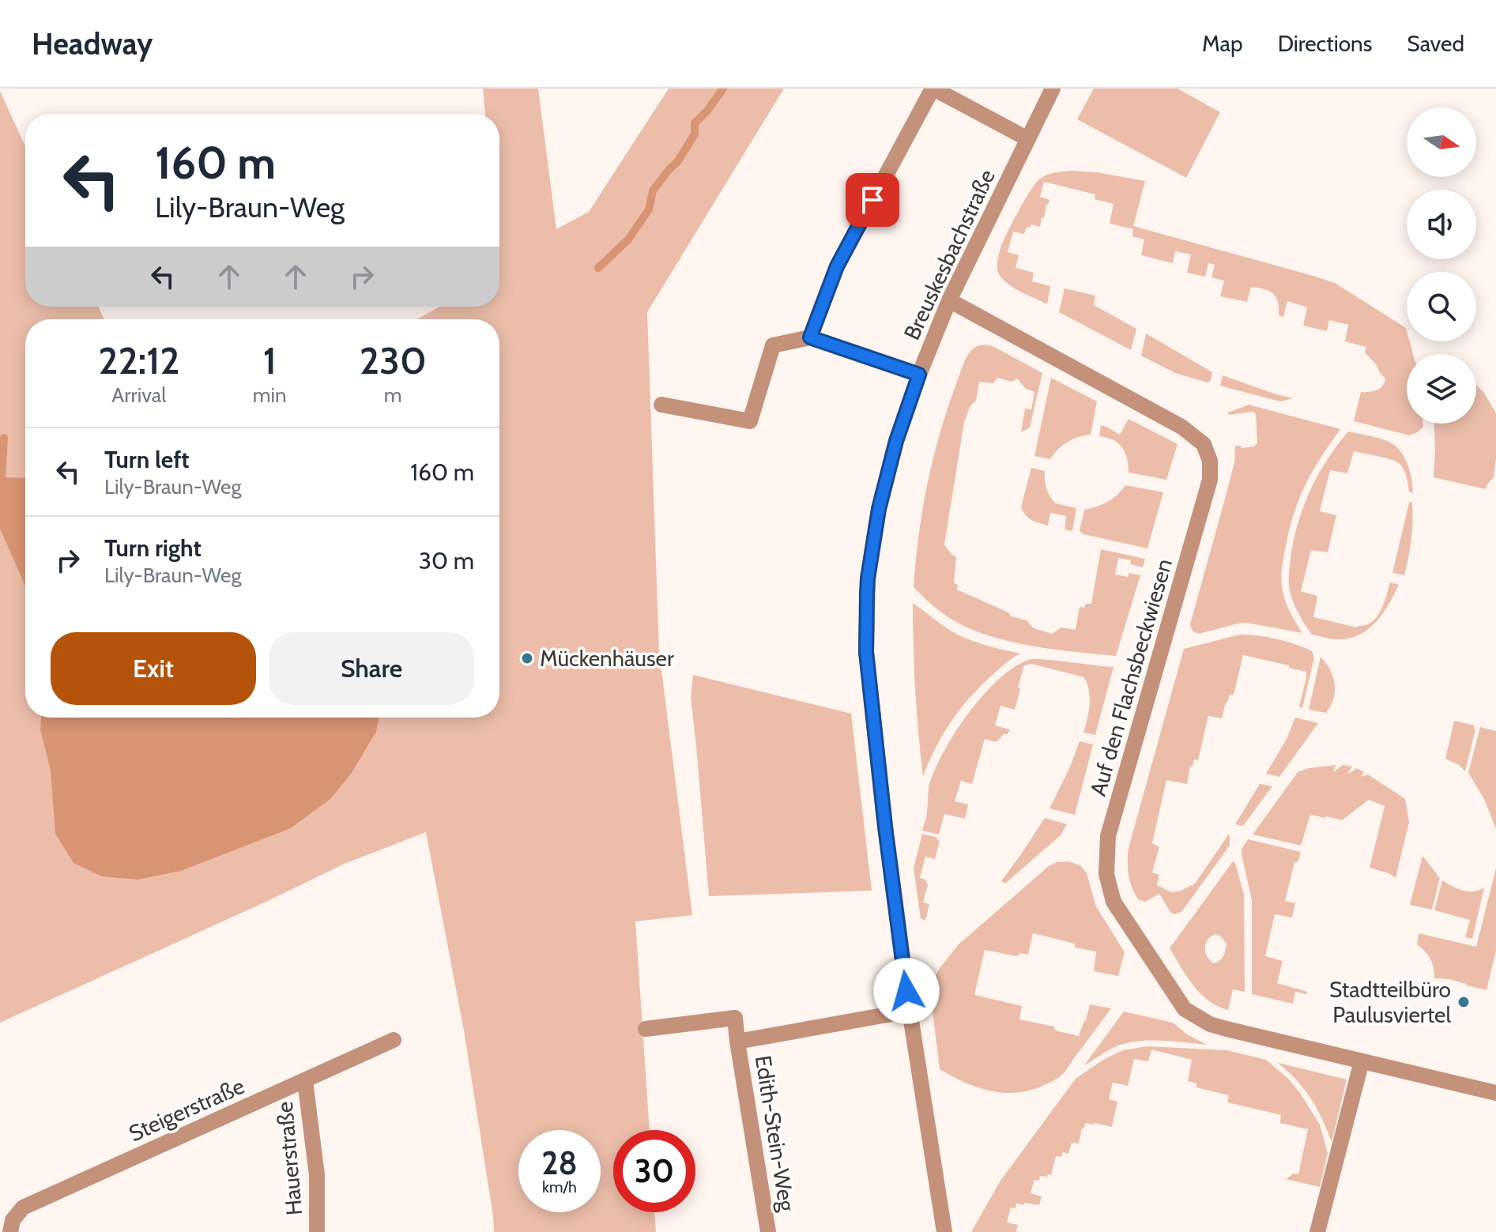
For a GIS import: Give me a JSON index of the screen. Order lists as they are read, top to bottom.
{
  "streets": {
    "street": [
      "Breuskesbachstraße",
      "Auf den Flachsbeckwiesen",
      "Steigerstraße",
      "Edith-Stein-Weg",
      "Hauerstraße"
    ]
  },
  "crossings": [
    ["Breuskesbachstraße", "Auf den Flachsbeckwiesen"],
    ["Breuskesbachstraße", "Edith-Stein-Weg"],
    ["Steigerstraße", "Hauerstraße"]
  ],
  "places": ["Mückenhäuser", "Stadtteilbüro Paulusviertel"],
  "north": "right",
  "page": {
    "header": "Headway",
    "nav": ["Map", "Directions", "Saved"],
    "turn": ["160 m", "Lily-Braun-Weg"],
    "eta": [
      "22:12",
      "Arrival",
      "1",
      "min",
      "230",
      "m"
    ],
    "list": [
      {
        "name": "Turn left",
        "note": "Lily-Braun-Weg",
        "value": "160 m"
      },
      {
        "name": "Turn right",
        "note": "Lily-Braun-Weg",
        "value": "30 m"
      }
    ],
    "buttons": ["Exit", "Share"],
    "speed": "28 km/h",
    "limit": "30"
  }
}
